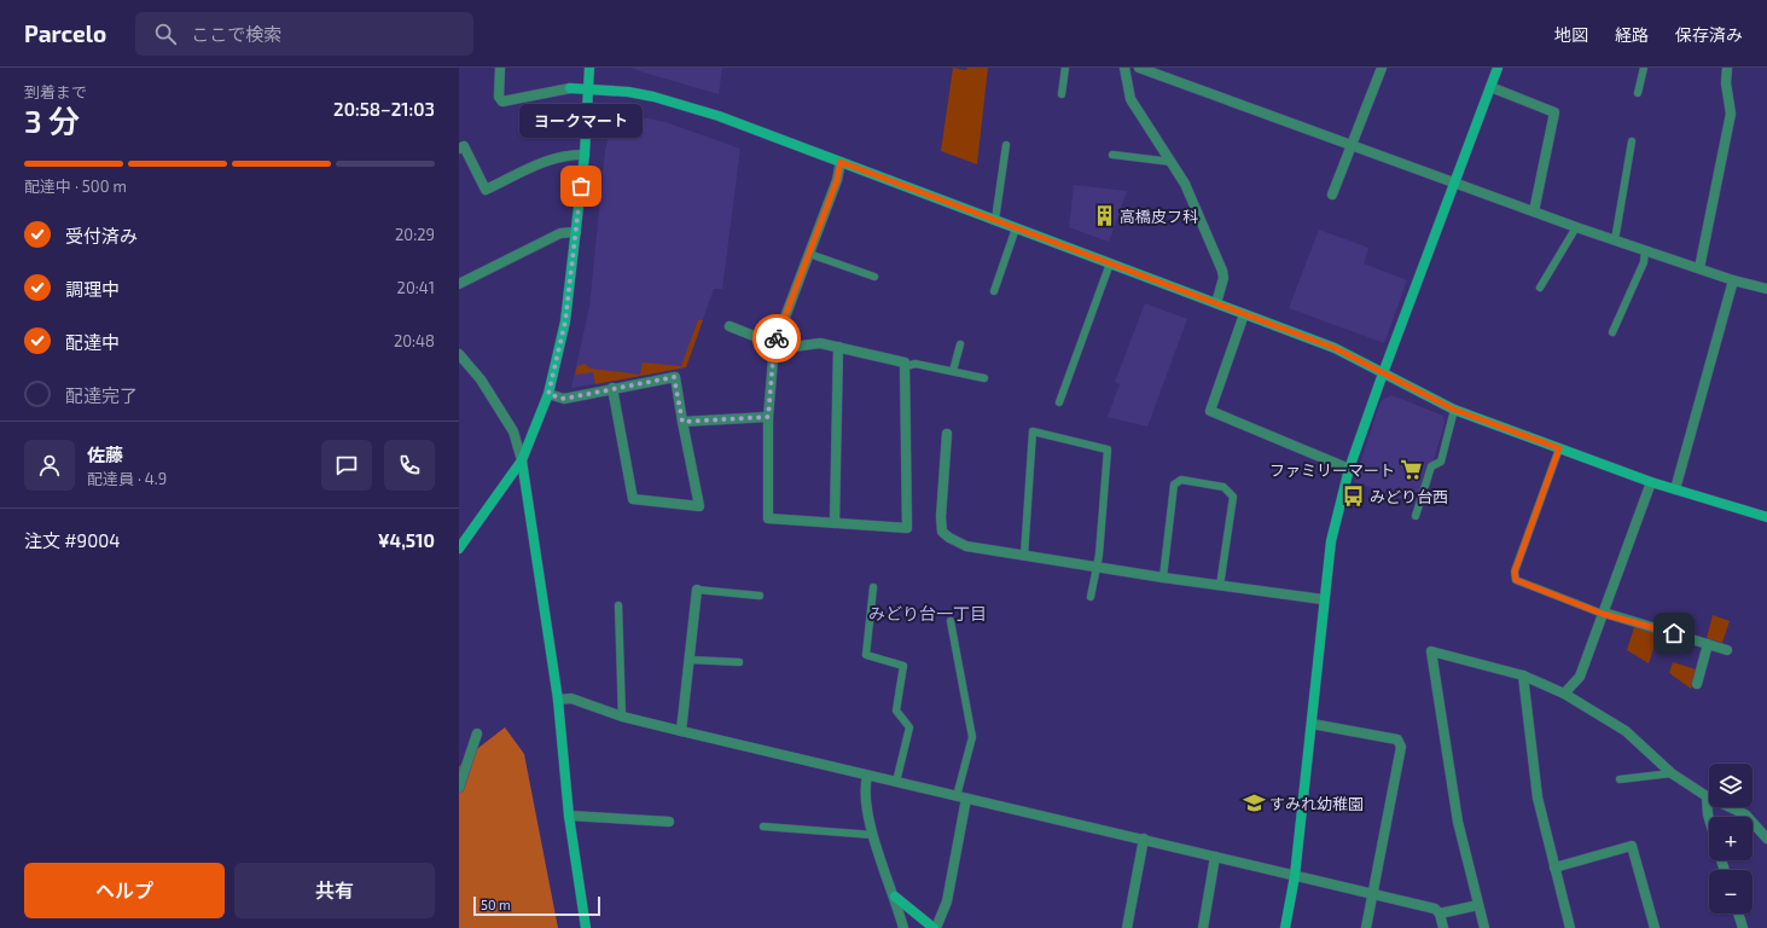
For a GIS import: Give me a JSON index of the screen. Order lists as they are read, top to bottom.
{
  "districts": ["みどり台一丁目"],
  "places": {
    "other": ["ヨークマート"],
    "building": ["高橋皮フ科"],
    "supermarket": ["ファミリーマート"],
    "bus stop": ["みどり台西"],
    "school or university": ["すみれ幼稚園"]
  },
  "scale_bar": "50 m",
  "page": {
    "header": "Parcelo",
    "search": "ここで検索",
    "nav": ["地図", "経路", "保存済み"],
    "heading": ["3 分", "到着まで", "20:58–21:03"],
    "panel": [
      "佐藤",
      "配達員 · 4.9",
      "注文 #9004",
      "¥4,510"
    ],
    "bubble": "ヨークマート",
    "bar": "配達中 · 500 m",
    "list": [
      ["受付済み", "20:29"],
      ["調理中", "20:41"],
      ["配達中", "20:48"],
      "配達完了"
    ],
    "map_buttons": ["+", "−"],
    "buttons": ["ヘルプ", "共有"],
    "scale": "50 m"
  }
}
